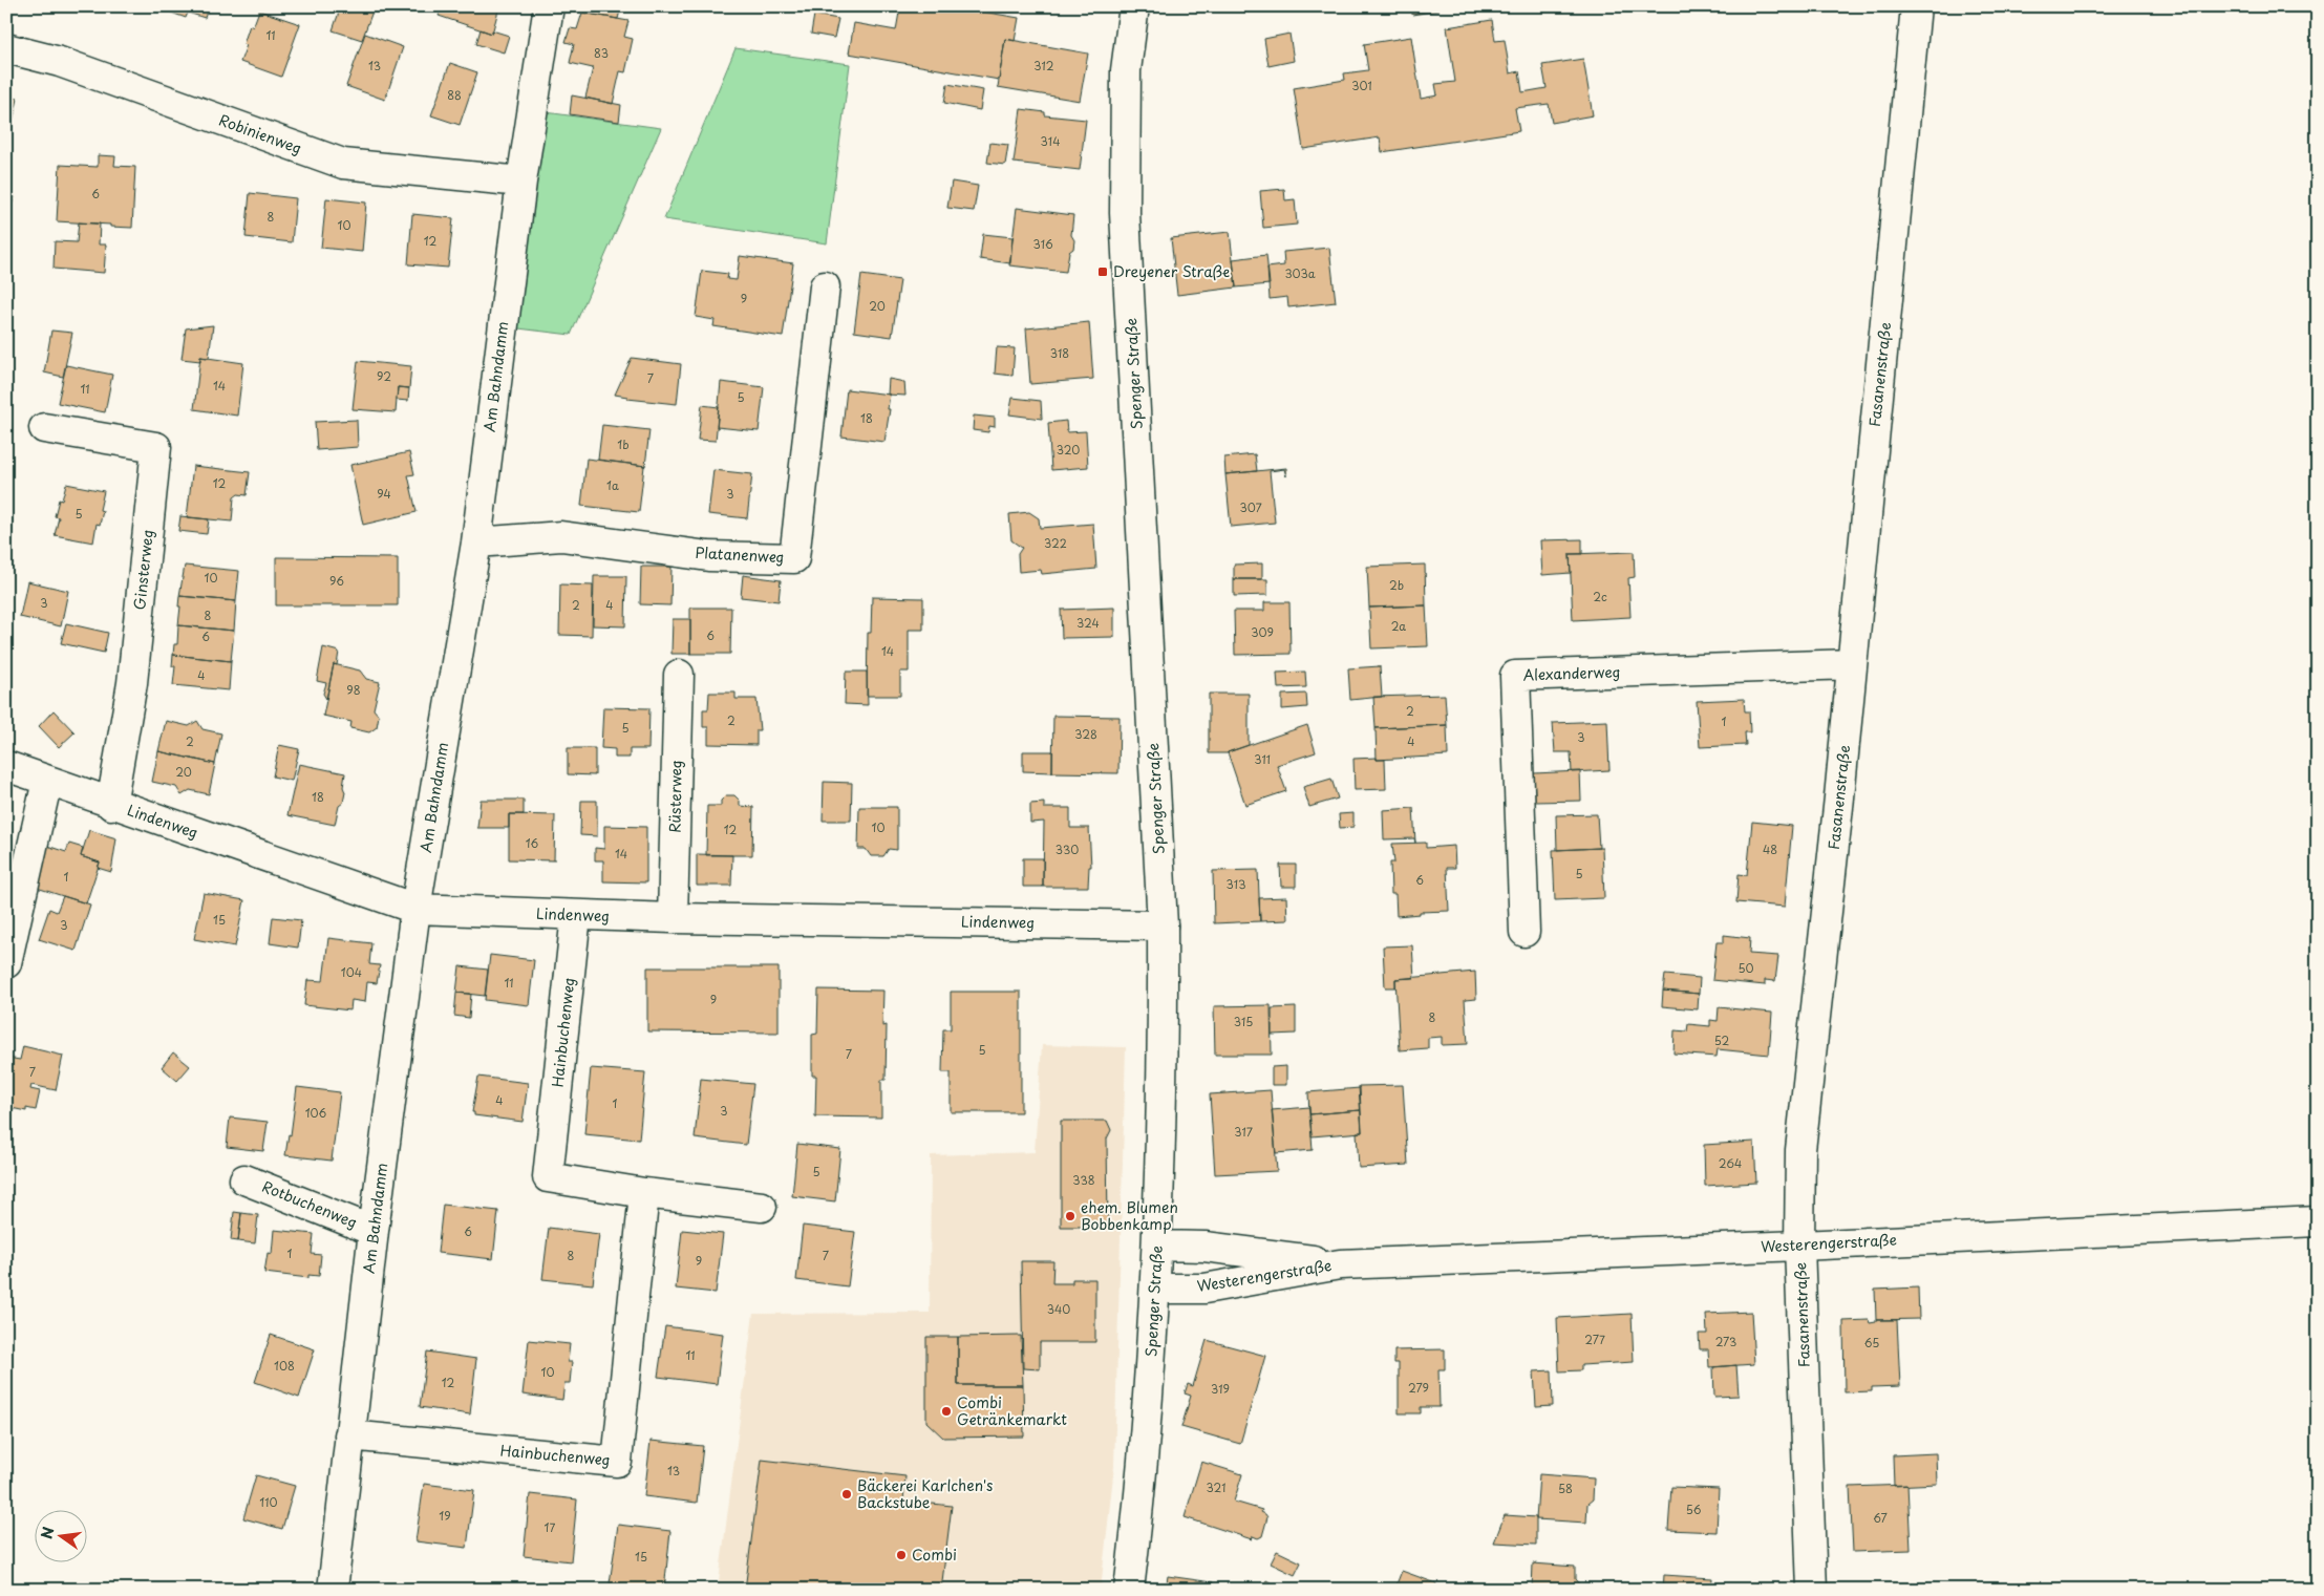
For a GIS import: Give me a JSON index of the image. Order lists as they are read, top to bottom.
{
  "streets": {
    "street": [
      "Robinienweg",
      "Spenger Straße",
      "Fasanenstraße",
      "Am Bahndamm",
      "Platanenweg",
      "Ginsterweg",
      "Alexanderweg",
      "Rüsterweg",
      "Lindenweg",
      "Hainbuchenweg",
      "Rotbuchenweg",
      "Westerengerstraße"
    ]
  },
  "crossings": [
    ["Robinienweg", "Am Bahndamm"],
    ["Spenger Straße", "Lindenweg"],
    ["Spenger Straße", "Westerengerstraße"],
    ["Fasanenstraße", "Alexanderweg"],
    ["Fasanenstraße", "Westerengerstraße"],
    ["Am Bahndamm", "Platanenweg"],
    ["Am Bahndamm", "Lindenweg"],
    ["Am Bahndamm", "Hainbuchenweg"],
    ["Am Bahndamm", "Rotbuchenweg"],
    ["Ginsterweg", "Lindenweg"],
    ["Rüsterweg", "Lindenweg"],
    ["Lindenweg", "Hainbuchenweg"]
  ],
  "places": {
    "transit": ["Dreyener Straße"],
    "other": [
      "ehem. Blumen Bobbenkamp",
      "Combi Getränkemarkt",
      "Bäckerei Karlchen's Backstube",
      "Combi"
    ]
  },
  "house_numbers": [
    "11",
    "83",
    "13",
    "312",
    "301",
    "88",
    "314",
    "6",
    "8",
    "10",
    "12",
    "316",
    "303a",
    "9",
    "20",
    "318",
    "92",
    "7",
    "14",
    "11",
    "5",
    "18",
    "1b",
    "320",
    "12",
    "1a",
    "94",
    "3",
    "307",
    "5",
    "322",
    "10",
    "96",
    "2b",
    "2c",
    "3",
    "2",
    "4",
    "8",
    "324",
    "2a",
    "309",
    "6",
    "6",
    "14",
    "4",
    "98",
    "2",
    "2",
    "1",
    "5",
    "328",
    "3",
    "2",
    "4",
    "311",
    "20",
    "18",
    "10",
    "12",
    "16",
    "330",
    "48",
    "14",
    "5",
    "1",
    "6",
    "313",
    "15",
    "3",
    "50",
    "104",
    "11",
    "9",
    "8",
    "315",
    "52",
    "5",
    "7",
    "7",
    "4",
    "1",
    "3",
    "106",
    "317",
    "264",
    "5",
    "338",
    "6",
    "1",
    "8",
    "7",
    "9",
    "340",
    "277",
    "273",
    "65",
    "11",
    "108",
    "10",
    "12",
    "279",
    "319",
    "13",
    "321",
    "58",
    "110",
    "56",
    "19",
    "67",
    "17",
    "15"
  ],
  "north": "left"
}
